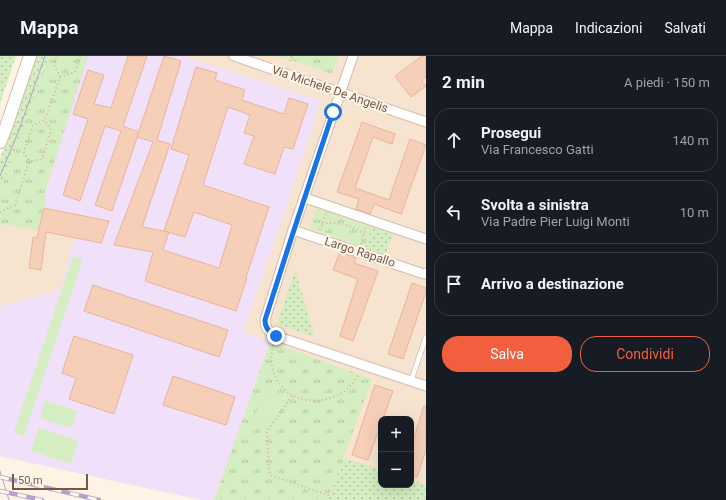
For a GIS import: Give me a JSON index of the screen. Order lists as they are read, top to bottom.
{
  "streets": {
    "street": ["Via Michele De Angelis", "Largo Rapallo"]
  },
  "scale_bar": "50 m",
  "page": {
    "header": "Mappa",
    "nav": ["Mappa", "Indicazioni", "Salvati"],
    "heading": ["2 min", "A piedi · 150 m"],
    "list": [
      ["Prosegui", "Via Francesco Gatti", "140 m"],
      ["Svolta a sinistra", "Via Padre Pier Luigi Monti", "10 m"],
      "Arrivo a destinazione"
    ],
    "buttons": ["Salva", "Condividi"],
    "map_buttons": ["+", "−"],
    "scale": "50 m"
  }
}
